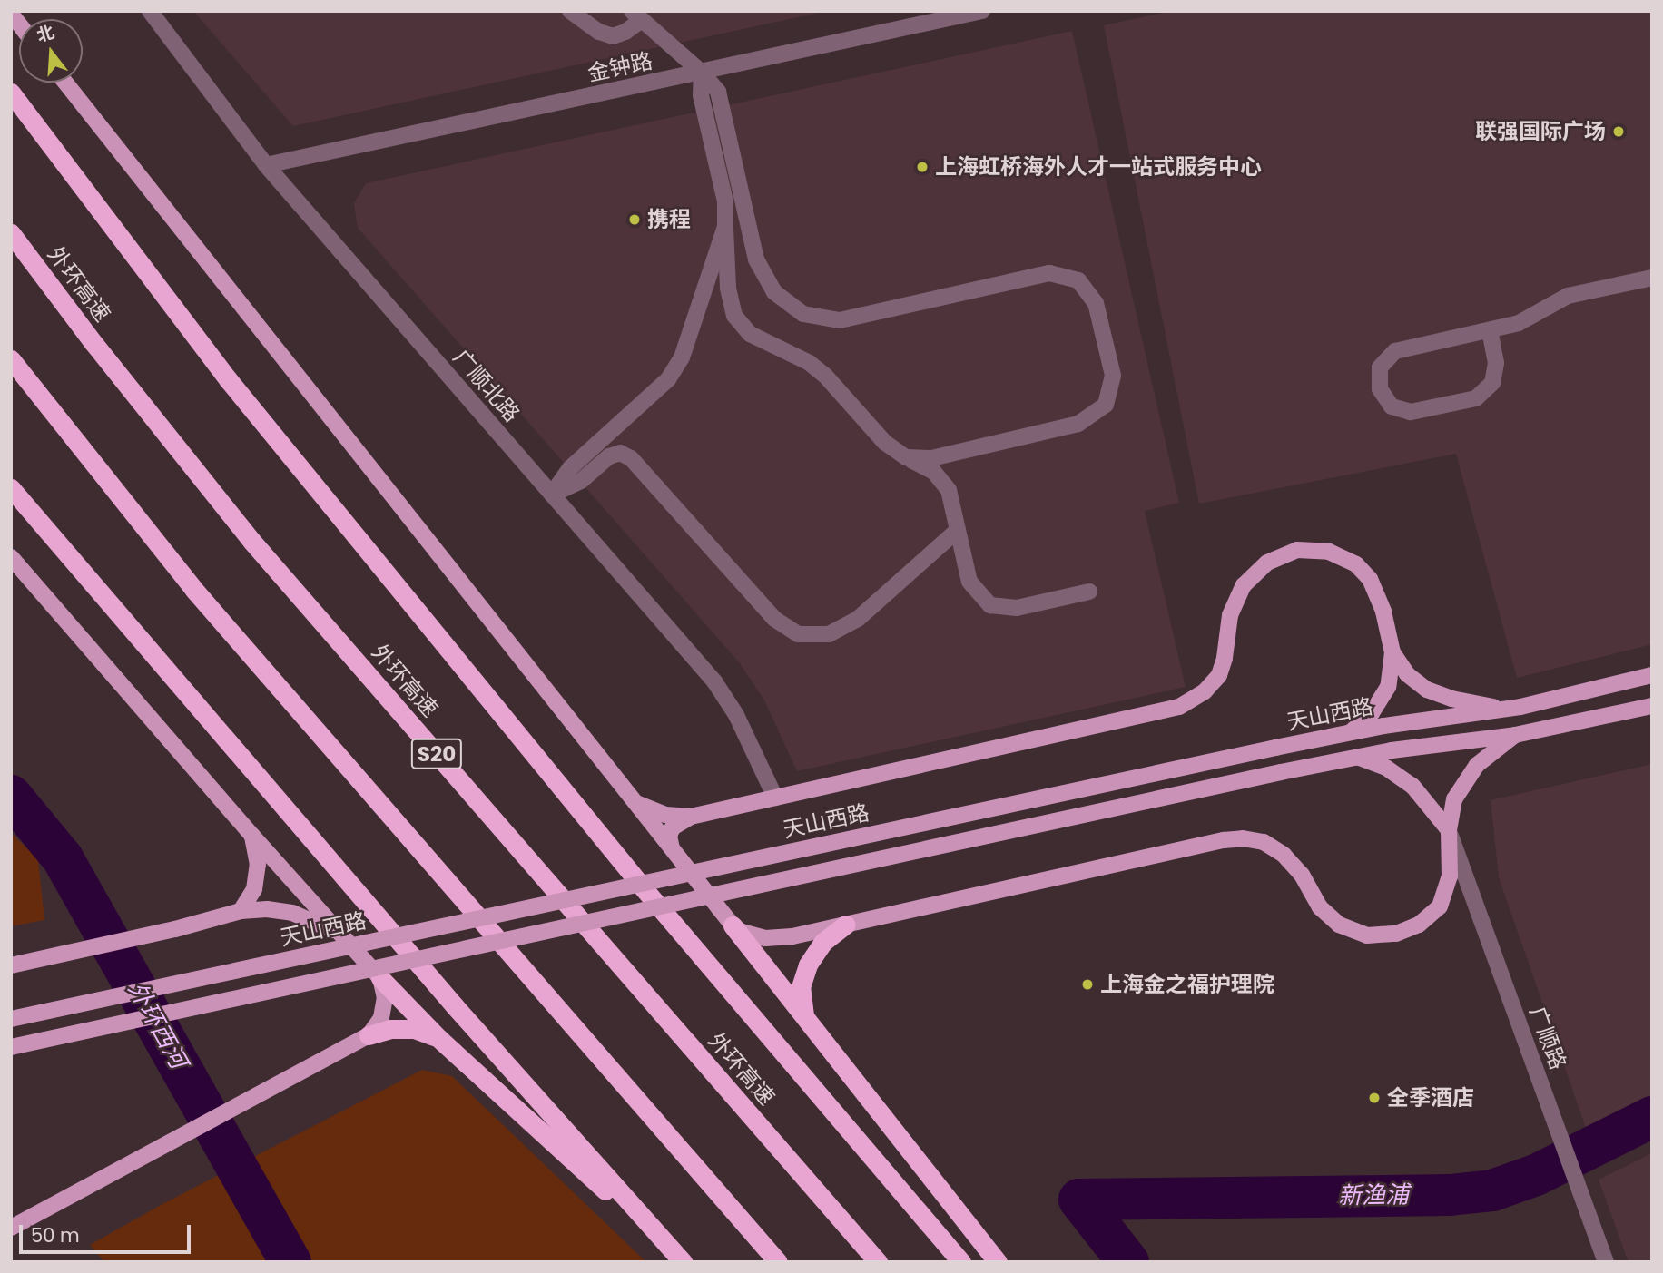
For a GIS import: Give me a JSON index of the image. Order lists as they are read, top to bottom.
{
  "streets": {
    "highway": ["外环高速", "S20"],
    "main road": ["天山西路"],
    "street": ["金钟路", "广顺北路", "广顺路"]
  },
  "crossings": [
    ["金钟路", "广顺北路"]
  ],
  "water": ["外环西河", "新渔浦"],
  "places": [
    "联强国际广场",
    "上海虹桥海外人才一站式服务中心",
    "携程",
    "上海金之福护理院",
    "全季酒店"
  ],
  "scale_bar": "50 m",
  "north": "top"
}
